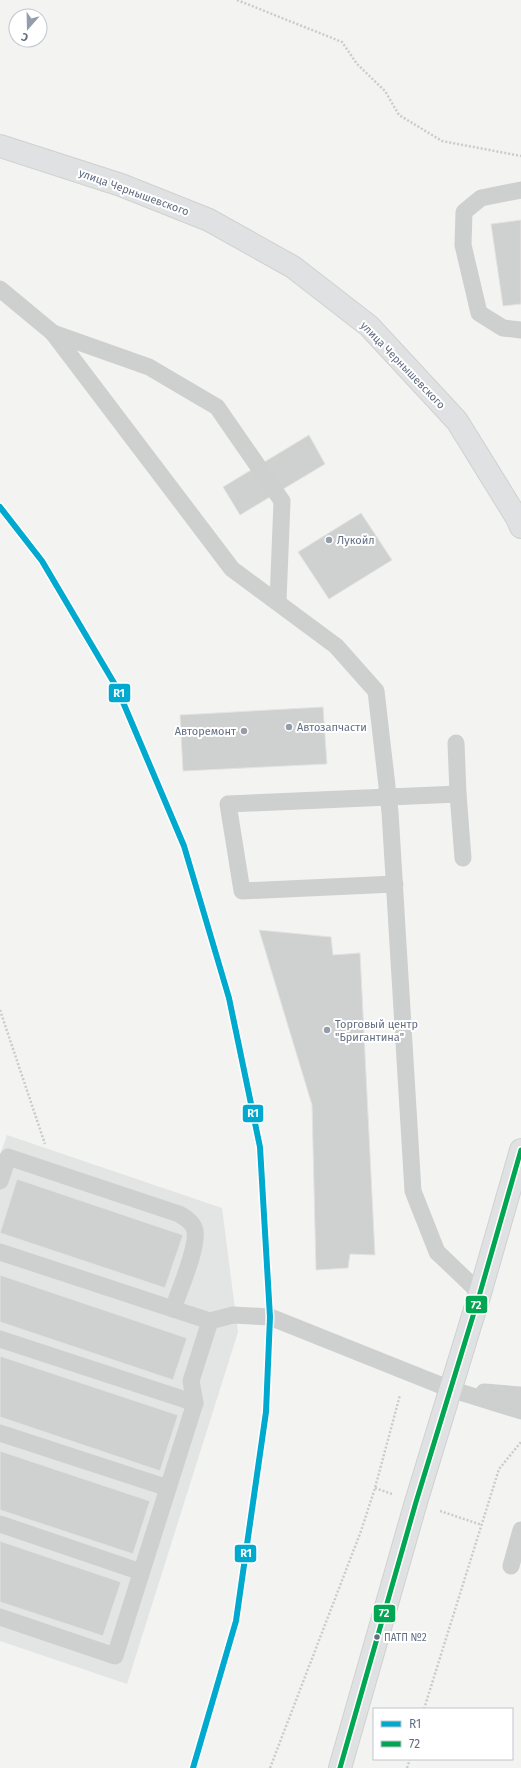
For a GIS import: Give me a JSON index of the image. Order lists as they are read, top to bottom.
{
  "streets": {
    "main road": ["улица Чернышевского"]
  },
  "places": [
    "Лукойл",
    "Автозапчасти",
    "Авторемонт",
    "Торговый центр \"Бригантина\"",
    "ПАТП №2"
  ],
  "lines": ["transit line R1", "transit line 72"],
  "legend": ["R1", "72"],
  "north": "bottom"
}
